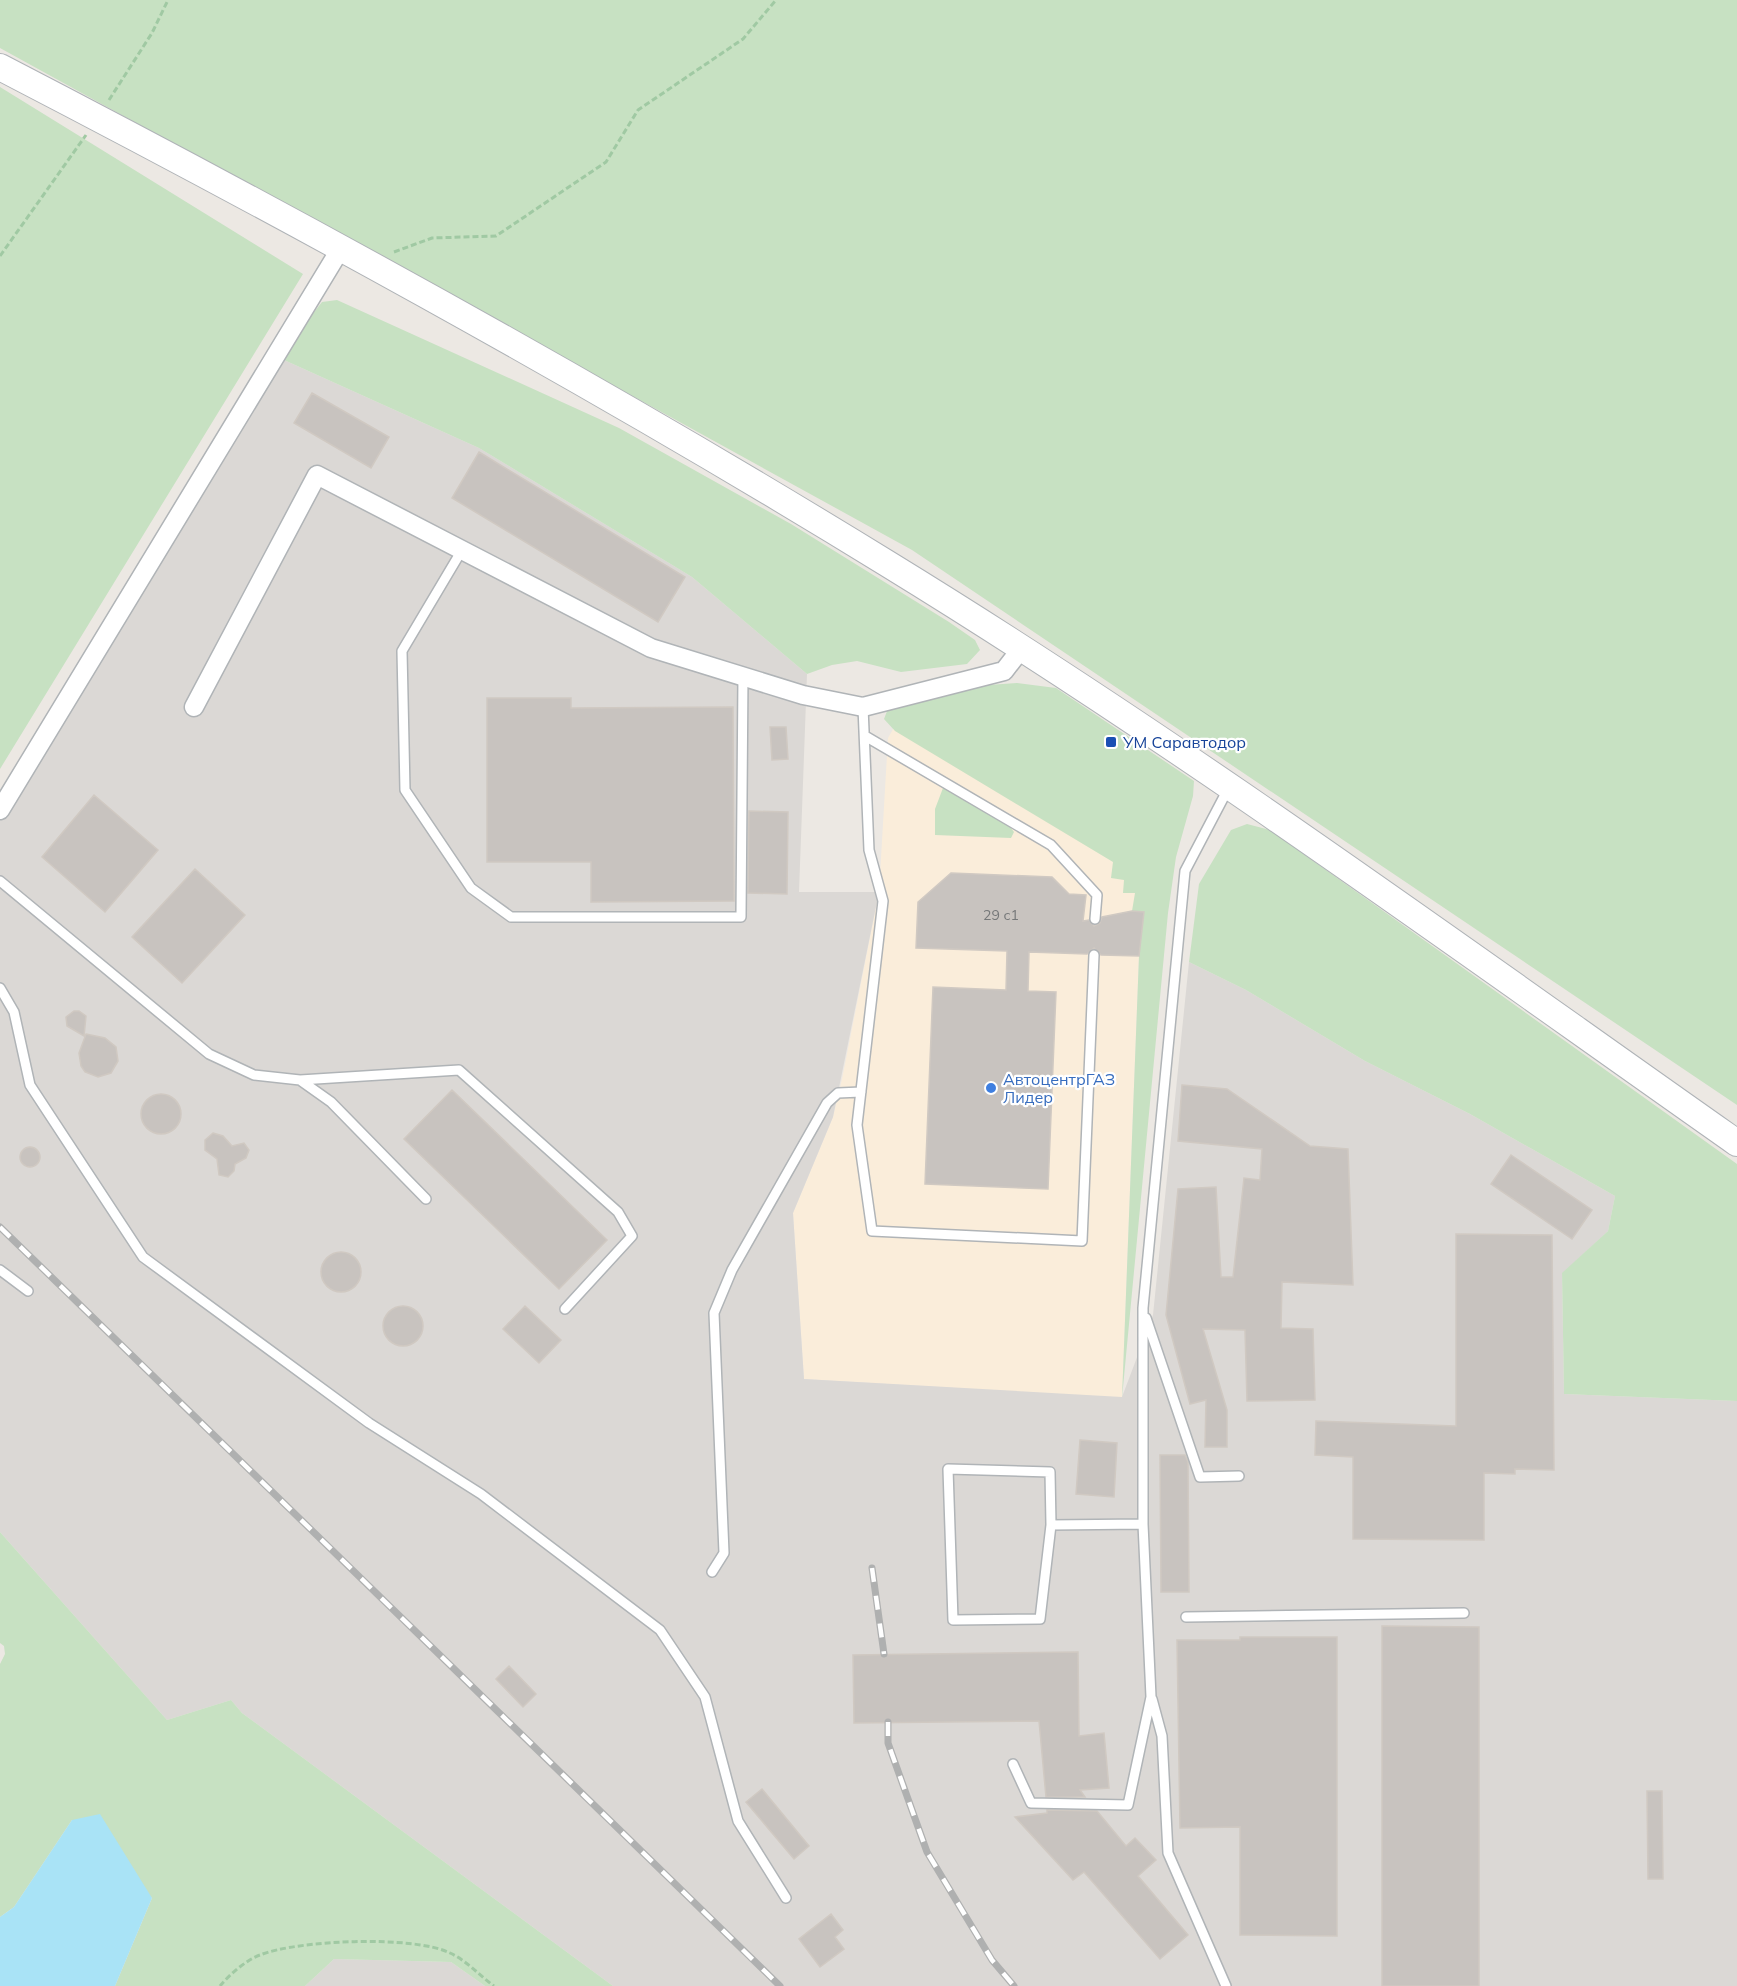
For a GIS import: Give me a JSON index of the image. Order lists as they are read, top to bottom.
{
  "places": {
    "transit": ["УМ Саравтодор"],
    "other": ["АвтоцентрГАЗ Лидер"]
  },
  "house_numbers": ["29 с1"]
}
